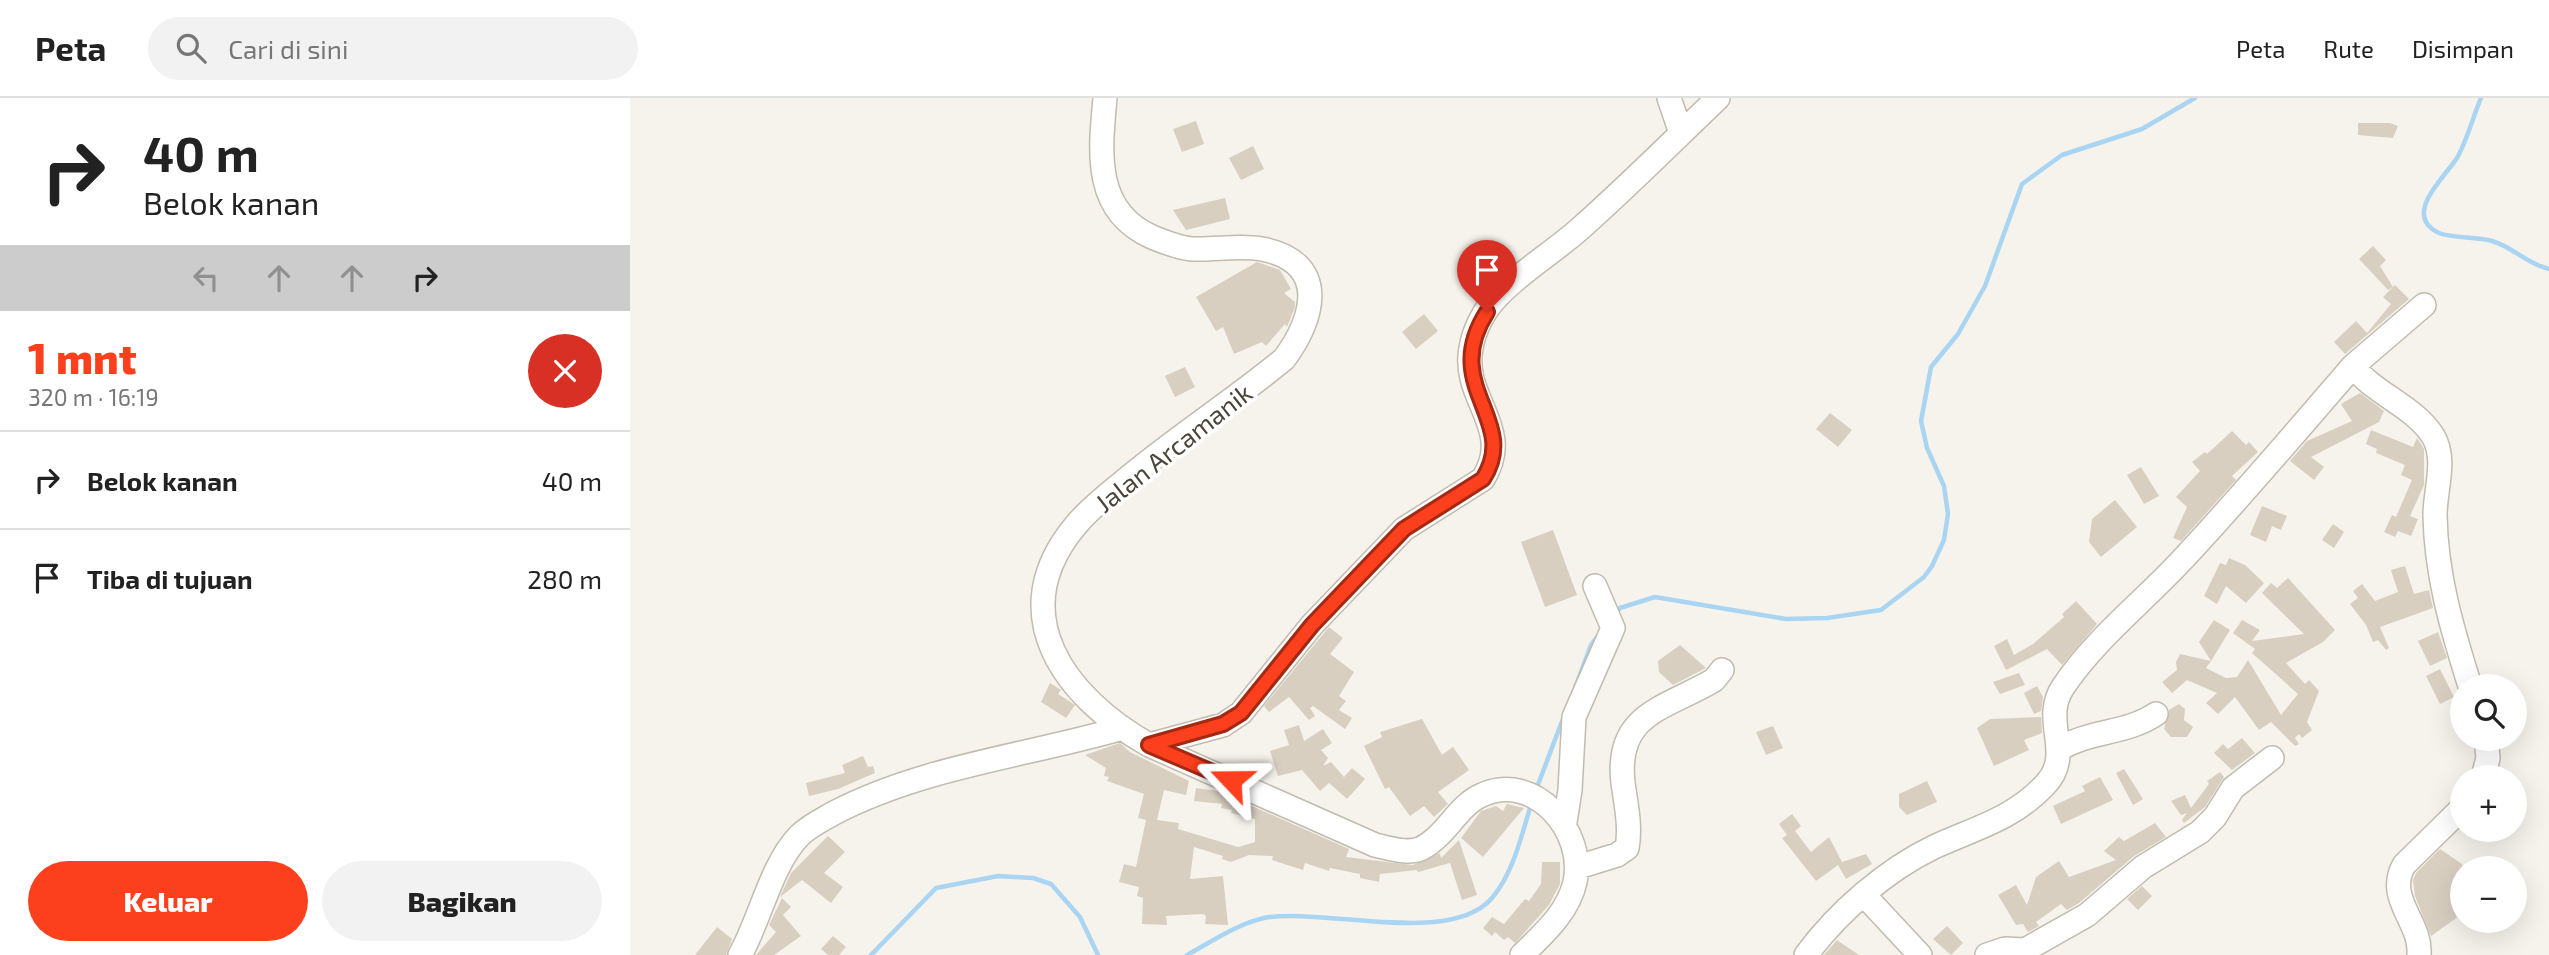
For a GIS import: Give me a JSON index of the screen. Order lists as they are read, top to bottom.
{
  "streets": {
    "street": ["Jalan Arcamanik"]
  },
  "page": {
    "header": "Peta",
    "search": "Cari di sini",
    "nav": ["Peta", "Rute", "Disimpan"],
    "turn": ["40 m", "Belok kanan"],
    "heading": ["1 mnt", "320 m · 16:19"],
    "list": [
      {
        "name": "Belok kanan",
        "value": "40 m"
      },
      {
        "name": "Tiba di tujuan",
        "value": "280 m"
      }
    ],
    "map_buttons": ["+", "−"],
    "buttons": ["Keluar", "Bagikan"]
  }
}
